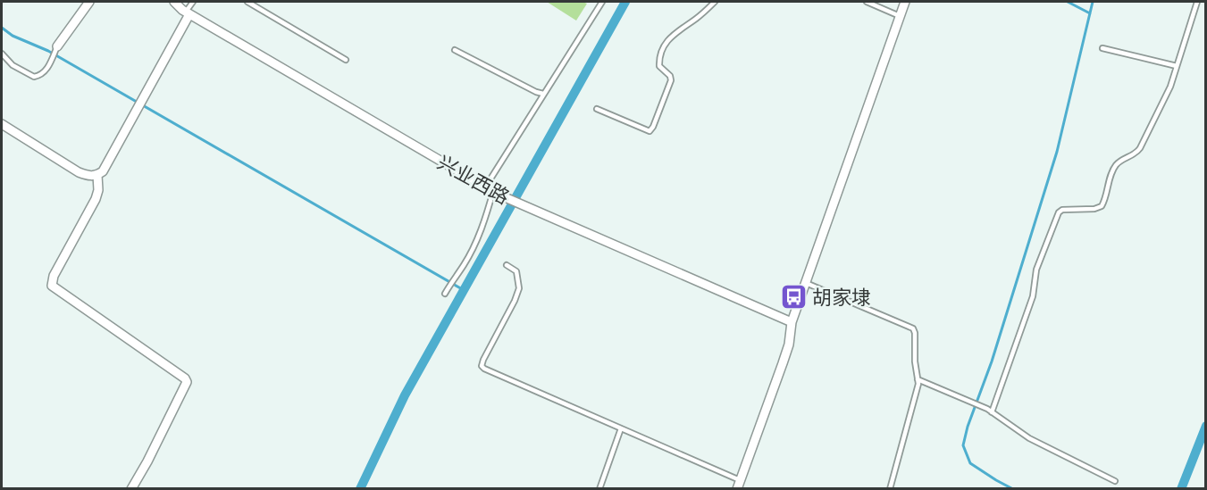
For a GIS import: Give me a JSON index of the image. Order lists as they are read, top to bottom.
{
  "streets": {
    "street": ["兴业西路"]
  },
  "places": {
    "bus stop": ["胡家埭"]
  }
}
